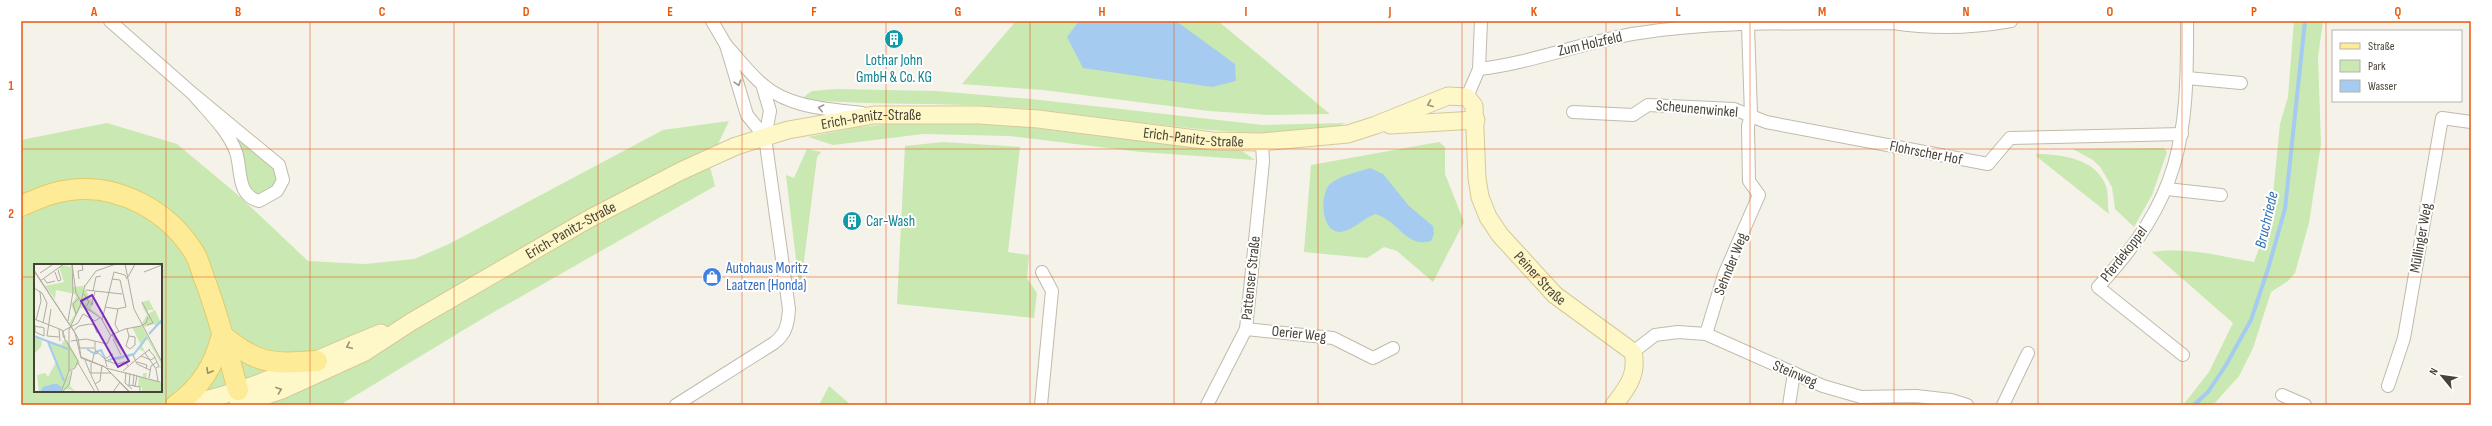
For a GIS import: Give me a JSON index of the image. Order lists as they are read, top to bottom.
{
  "streets": {
    "street": [
      "Zum Holzfeld",
      "Scheunenwinkel",
      "Erich-Panitz-Straße",
      "Flohrscher Hof",
      "Müllinger Weg",
      "Pferdekoppel",
      "Sehnder Weg",
      "Peiner Straße",
      "Pattenser Straße",
      "Oerier Weg",
      "Steinweg"
    ]
  },
  "crossings": [
    ["Scheunenwinkel", "Flohrscher Hof"],
    ["Scheunenwinkel", "Sehnder Weg"],
    ["Erich-Panitz-Straße", "Peiner Straße"],
    ["Erich-Panitz-Straße", "Pattenser Straße"],
    ["Flohrscher Hof", "Pferdekoppel"],
    ["Flohrscher Hof", "Sehnder Weg"],
    ["Sehnder Weg", "Steinweg"],
    ["Peiner Straße", "Steinweg"],
    ["Pattenser Straße", "Oerier Weg"]
  ],
  "water": ["Bruchriede"],
  "places": {
    "building": ["Lothar John GmbH & Co. KG", "Car-Wash"],
    "shop": ["Autohaus Moritz Laatzen (Honda)"]
  },
  "legend": ["Straße", "Park", "Wasser"],
  "north": "top left",
  "grid": {
    "columns": [
      "A",
      "B",
      "C",
      "D",
      "E",
      "F",
      "G",
      "H",
      "I",
      "J",
      "K",
      "L",
      "M",
      "N",
      "O",
      "P",
      "Q"
    ],
    "rows": ["1", "2", "3"]
  }
}
